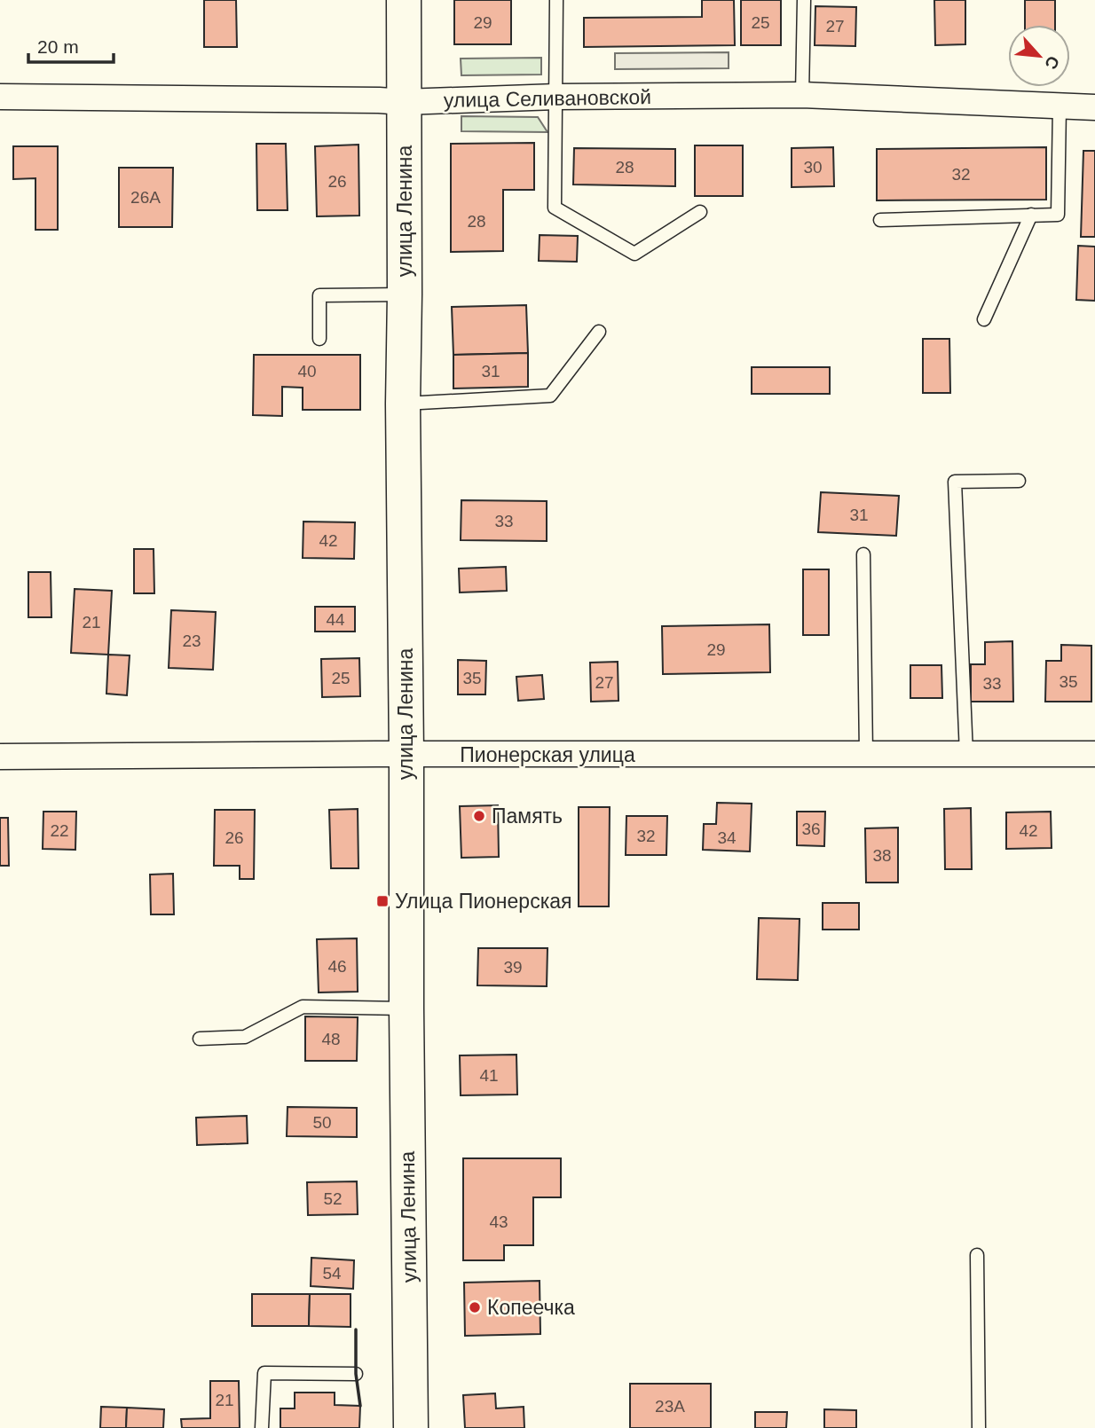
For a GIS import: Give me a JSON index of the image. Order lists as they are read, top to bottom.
{
  "streets": {
    "street": ["улица Селивановской", "улица Ленина", "Пионерская улица"]
  },
  "crossings": [
    ["улица Селивановской", "улица Ленина"],
    ["улица Ленина", "Пионерская улица"]
  ],
  "places": {
    "other": ["Память", "Копеечка"],
    "transit": ["Улица Пионерская"]
  },
  "house_numbers": [
    "29",
    "25",
    "27",
    "28",
    "30",
    "32",
    "26",
    "26А",
    "28",
    "40",
    "31",
    "31",
    "33",
    "42",
    "44",
    "21",
    "23",
    "29",
    "25",
    "35",
    "35",
    "27",
    "33",
    "36",
    "22",
    "42",
    "32",
    "26",
    "34",
    "38",
    "46",
    "39",
    "48",
    "41",
    "50",
    "52",
    "43",
    "54",
    "21",
    "23А"
  ],
  "scale_bar": "20 m",
  "north": "bottom right"
}
